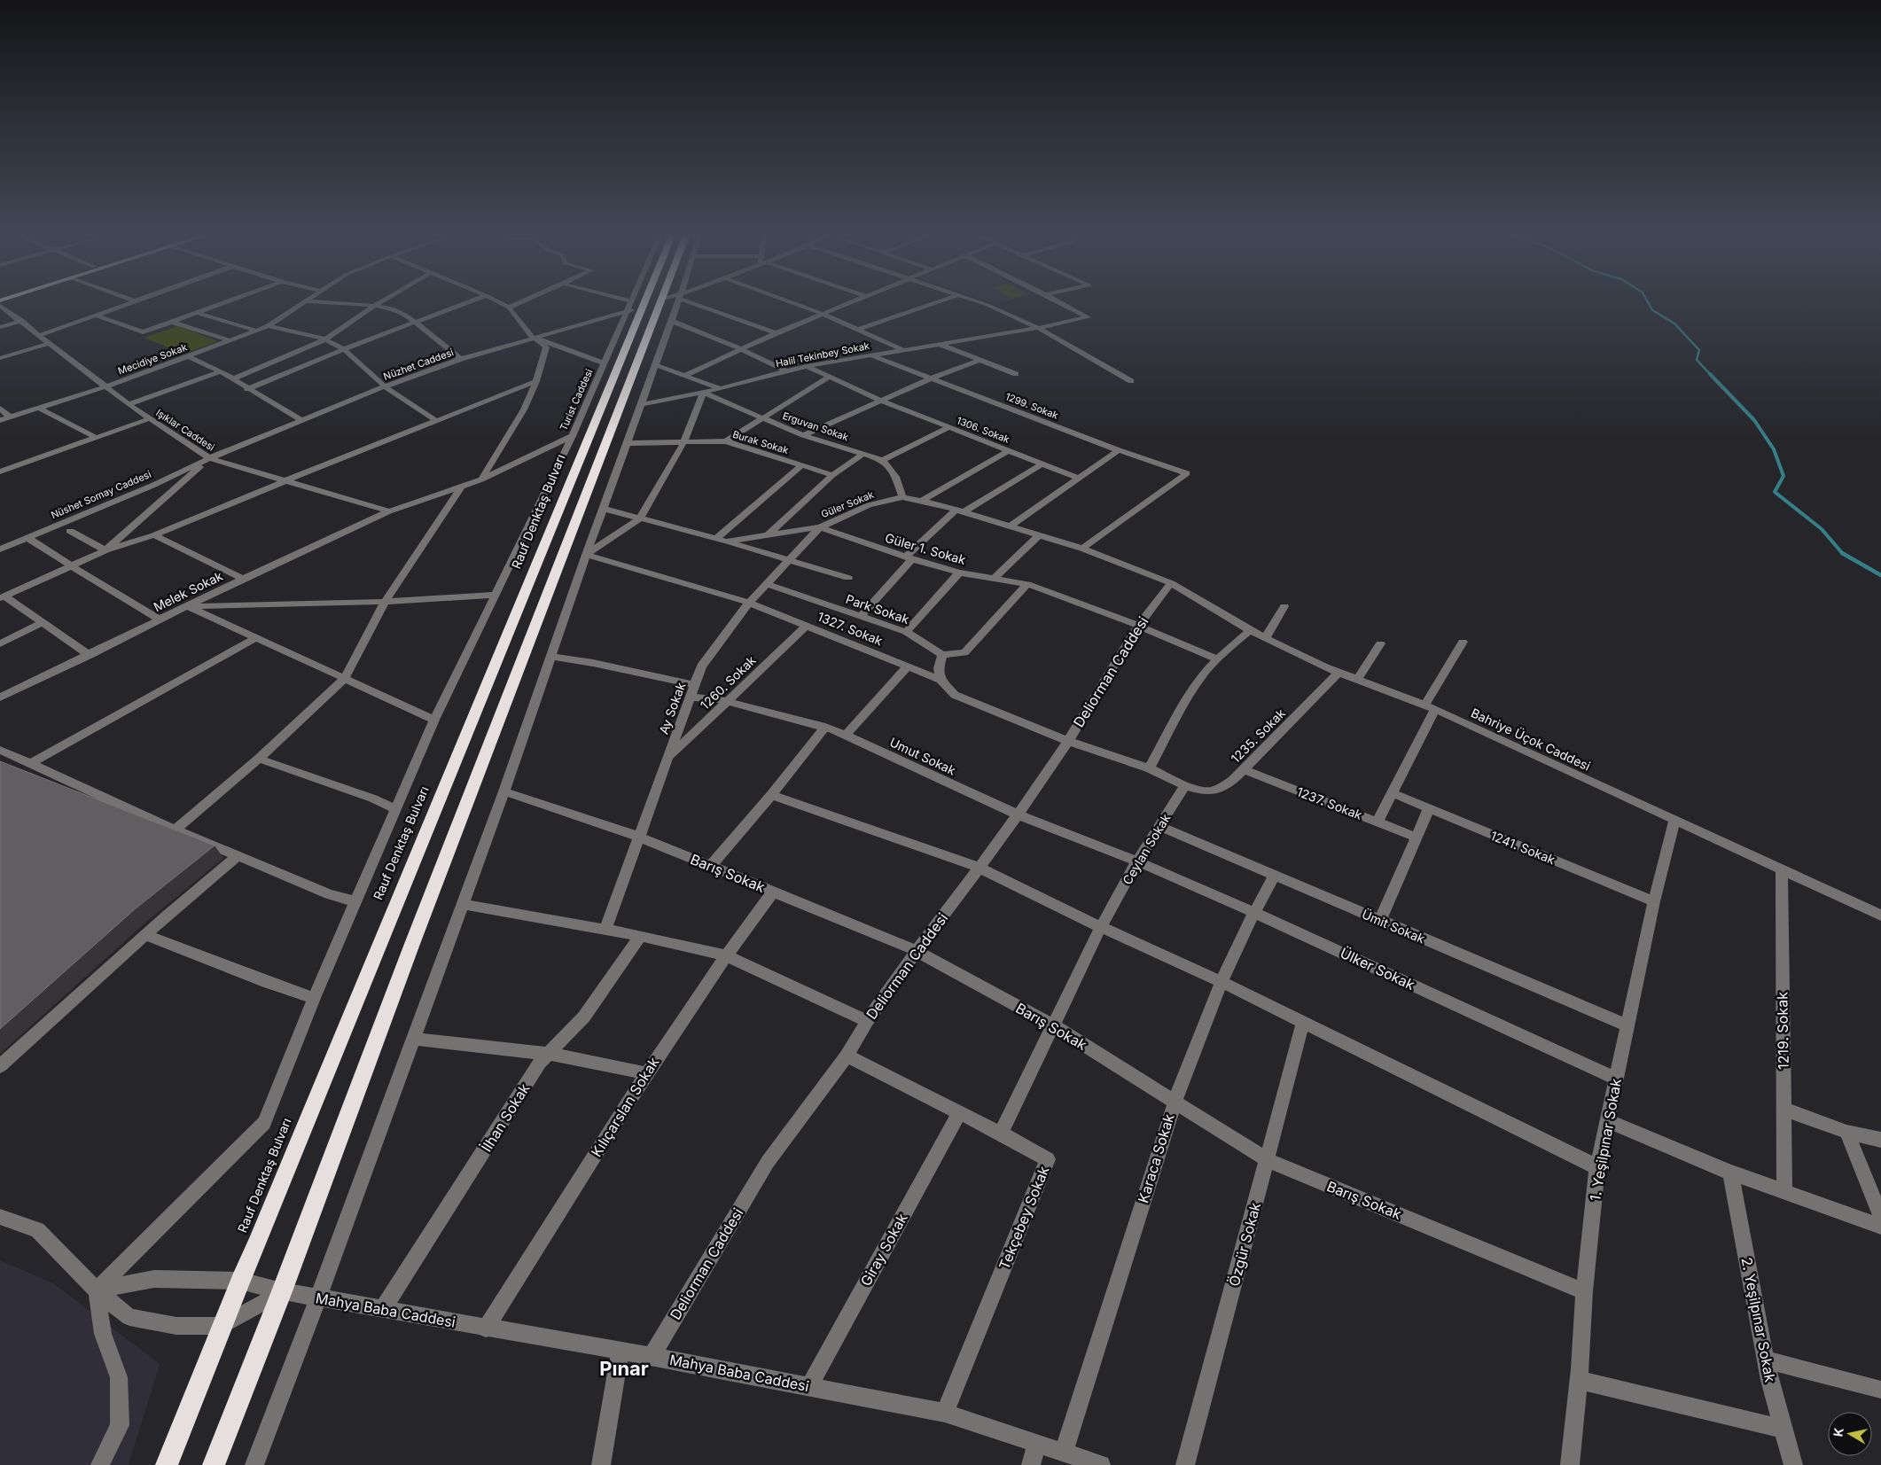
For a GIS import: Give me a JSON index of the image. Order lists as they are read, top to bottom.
{
  "streets": {
    "highway": ["Rauf Denktaş Bulvarı"],
    "street": [
      "Halil Tekinbey Sokak",
      "Mecidiye Sokak",
      "Nüzhet Caddesi",
      "Turist Caddesi",
      "1299. Sokak",
      "Erguvan Sokak",
      "Işıklar Caddesi",
      "1306. Sokak",
      "Burak Sokak",
      "Nüshet Somay Caddesi",
      "Güler Sokak",
      "Güler 1. Sokak",
      "Melek Sokak",
      "Park Sokak",
      "1327. Sokak",
      "Deliorman Caddesi",
      "1260. Sokak",
      "Ay Sokak",
      "1235. Sokak",
      "Bahriye Üçok Caddesi",
      "Umut Sokak",
      "1237. Sokak",
      "1241. Sokak",
      "Ceylan Sokak",
      "Barış Sokak",
      "Ümit Sokak",
      "Ülker Sokak",
      "1219. Sokak",
      "Kılıçarslan Sokak",
      "İlhan Sokak",
      "1. Yeşilpınar Sokak",
      "Karaca Sokak",
      "Tekçebey Sokak",
      "Özgür Sokak",
      "Giray Sokak",
      "Mahya Baba Caddesi",
      "2. Yeşilpınar Sokak"
    ]
  },
  "crossings": [
    ["Halil Tekinbey Sokak", "1299. Sokak"],
    ["Halil Tekinbey Sokak", "Erguvan Sokak"],
    ["Halil Tekinbey Sokak", "1306. Sokak"],
    ["Mecidiye Sokak", "Işıklar Caddesi"],
    ["Nüzhet Caddesi", "Turist Caddesi"],
    ["Nüzhet Caddesi", "Işıklar Caddesi"],
    ["Nüzhet Caddesi", "Nüshet Somay Caddesi"],
    ["Nüzhet Caddesi", "Rauf Denktaş Bulvarı"],
    ["Turist Caddesi", "Rauf Denktaş Bulvarı"],
    ["Turist Caddesi", "Melek Sokak"],
    ["Turist Caddesi", "Mahya Baba Caddesi"],
    ["1299. Sokak", "Güler Sokak"],
    ["Işıklar Caddesi", "Nüshet Somay Caddesi"],
    ["Işıklar Caddesi", "Melek Sokak"],
    ["Güler Sokak", "Güler 1. Sokak"],
    ["Güler Sokak", "Deliorman Caddesi"],
    ["Güler Sokak", "Ay Sokak"],
    ["Güler Sokak", "Bahriye Üçok Caddesi"],
    ["Rauf Denktaş Bulvarı", "Mahya Baba Caddesi"],
    ["Güler 1. Sokak", "Deliorman Caddesi"],
    ["Güler 1. Sokak", "Ay Sokak"],
    ["Park Sokak", "Ay Sokak"],
    ["1327. Sokak", "1260. Sokak"],
    ["1327. Sokak", "Ay Sokak"],
    ["Deliorman Caddesi", "Bahriye Üçok Caddesi"],
    ["Deliorman Caddesi", "Umut Sokak"],
    ["Deliorman Caddesi", "Barış Sokak"],
    ["Deliorman Caddesi", "Mahya Baba Caddesi"],
    ["1260. Sokak", "Ay Sokak"],
    ["1260. Sokak", "Umut Sokak"],
    ["Ay Sokak", "Umut Sokak"],
    ["Ay Sokak", "Barış Sokak"],
    ["1235. Sokak", "Bahriye Üçok Caddesi"],
    ["1235. Sokak", "1237. Sokak"],
    ["1235. Sokak", "Ceylan Sokak"],
    ["Bahriye Üçok Caddesi", "1219. Sokak"],
    ["Bahriye Üçok Caddesi", "1. Yeşilpınar Sokak"],
    ["Umut Sokak", "Ceylan Sokak"],
    ["Umut Sokak", "Ülker Sokak"],
    ["1241. Sokak", "1. Yeşilpınar Sokak"],
    ["Ceylan Sokak", "Barış Sokak"],
    ["Ceylan Sokak", "Ümit Sokak"],
    ["Ceylan Sokak", "Ülker Sokak"],
    ["Barış Sokak", "Kılıçarslan Sokak"],
    ["Barış Sokak", "1. Yeşilpınar Sokak"],
    ["Barış Sokak", "Karaca Sokak"],
    ["Barış Sokak", "Özgür Sokak"],
    ["Ümit Sokak", "1. Yeşilpınar Sokak"],
    ["Ümit Sokak", "Karaca Sokak"],
    ["Ülker Sokak", "1. Yeşilpınar Sokak"],
    ["Ülker Sokak", "Karaca Sokak"],
    ["Kılıçarslan Sokak", "Mahya Baba Caddesi"],
    ["İlhan Sokak", "Mahya Baba Caddesi"],
    ["Karaca Sokak", "Mahya Baba Caddesi"],
    ["Tekçebey Sokak", "Mahya Baba Caddesi"],
    ["Giray Sokak", "Mahya Baba Caddesi"]
  ],
  "districts": ["Pınar"],
  "north": "left"
}
